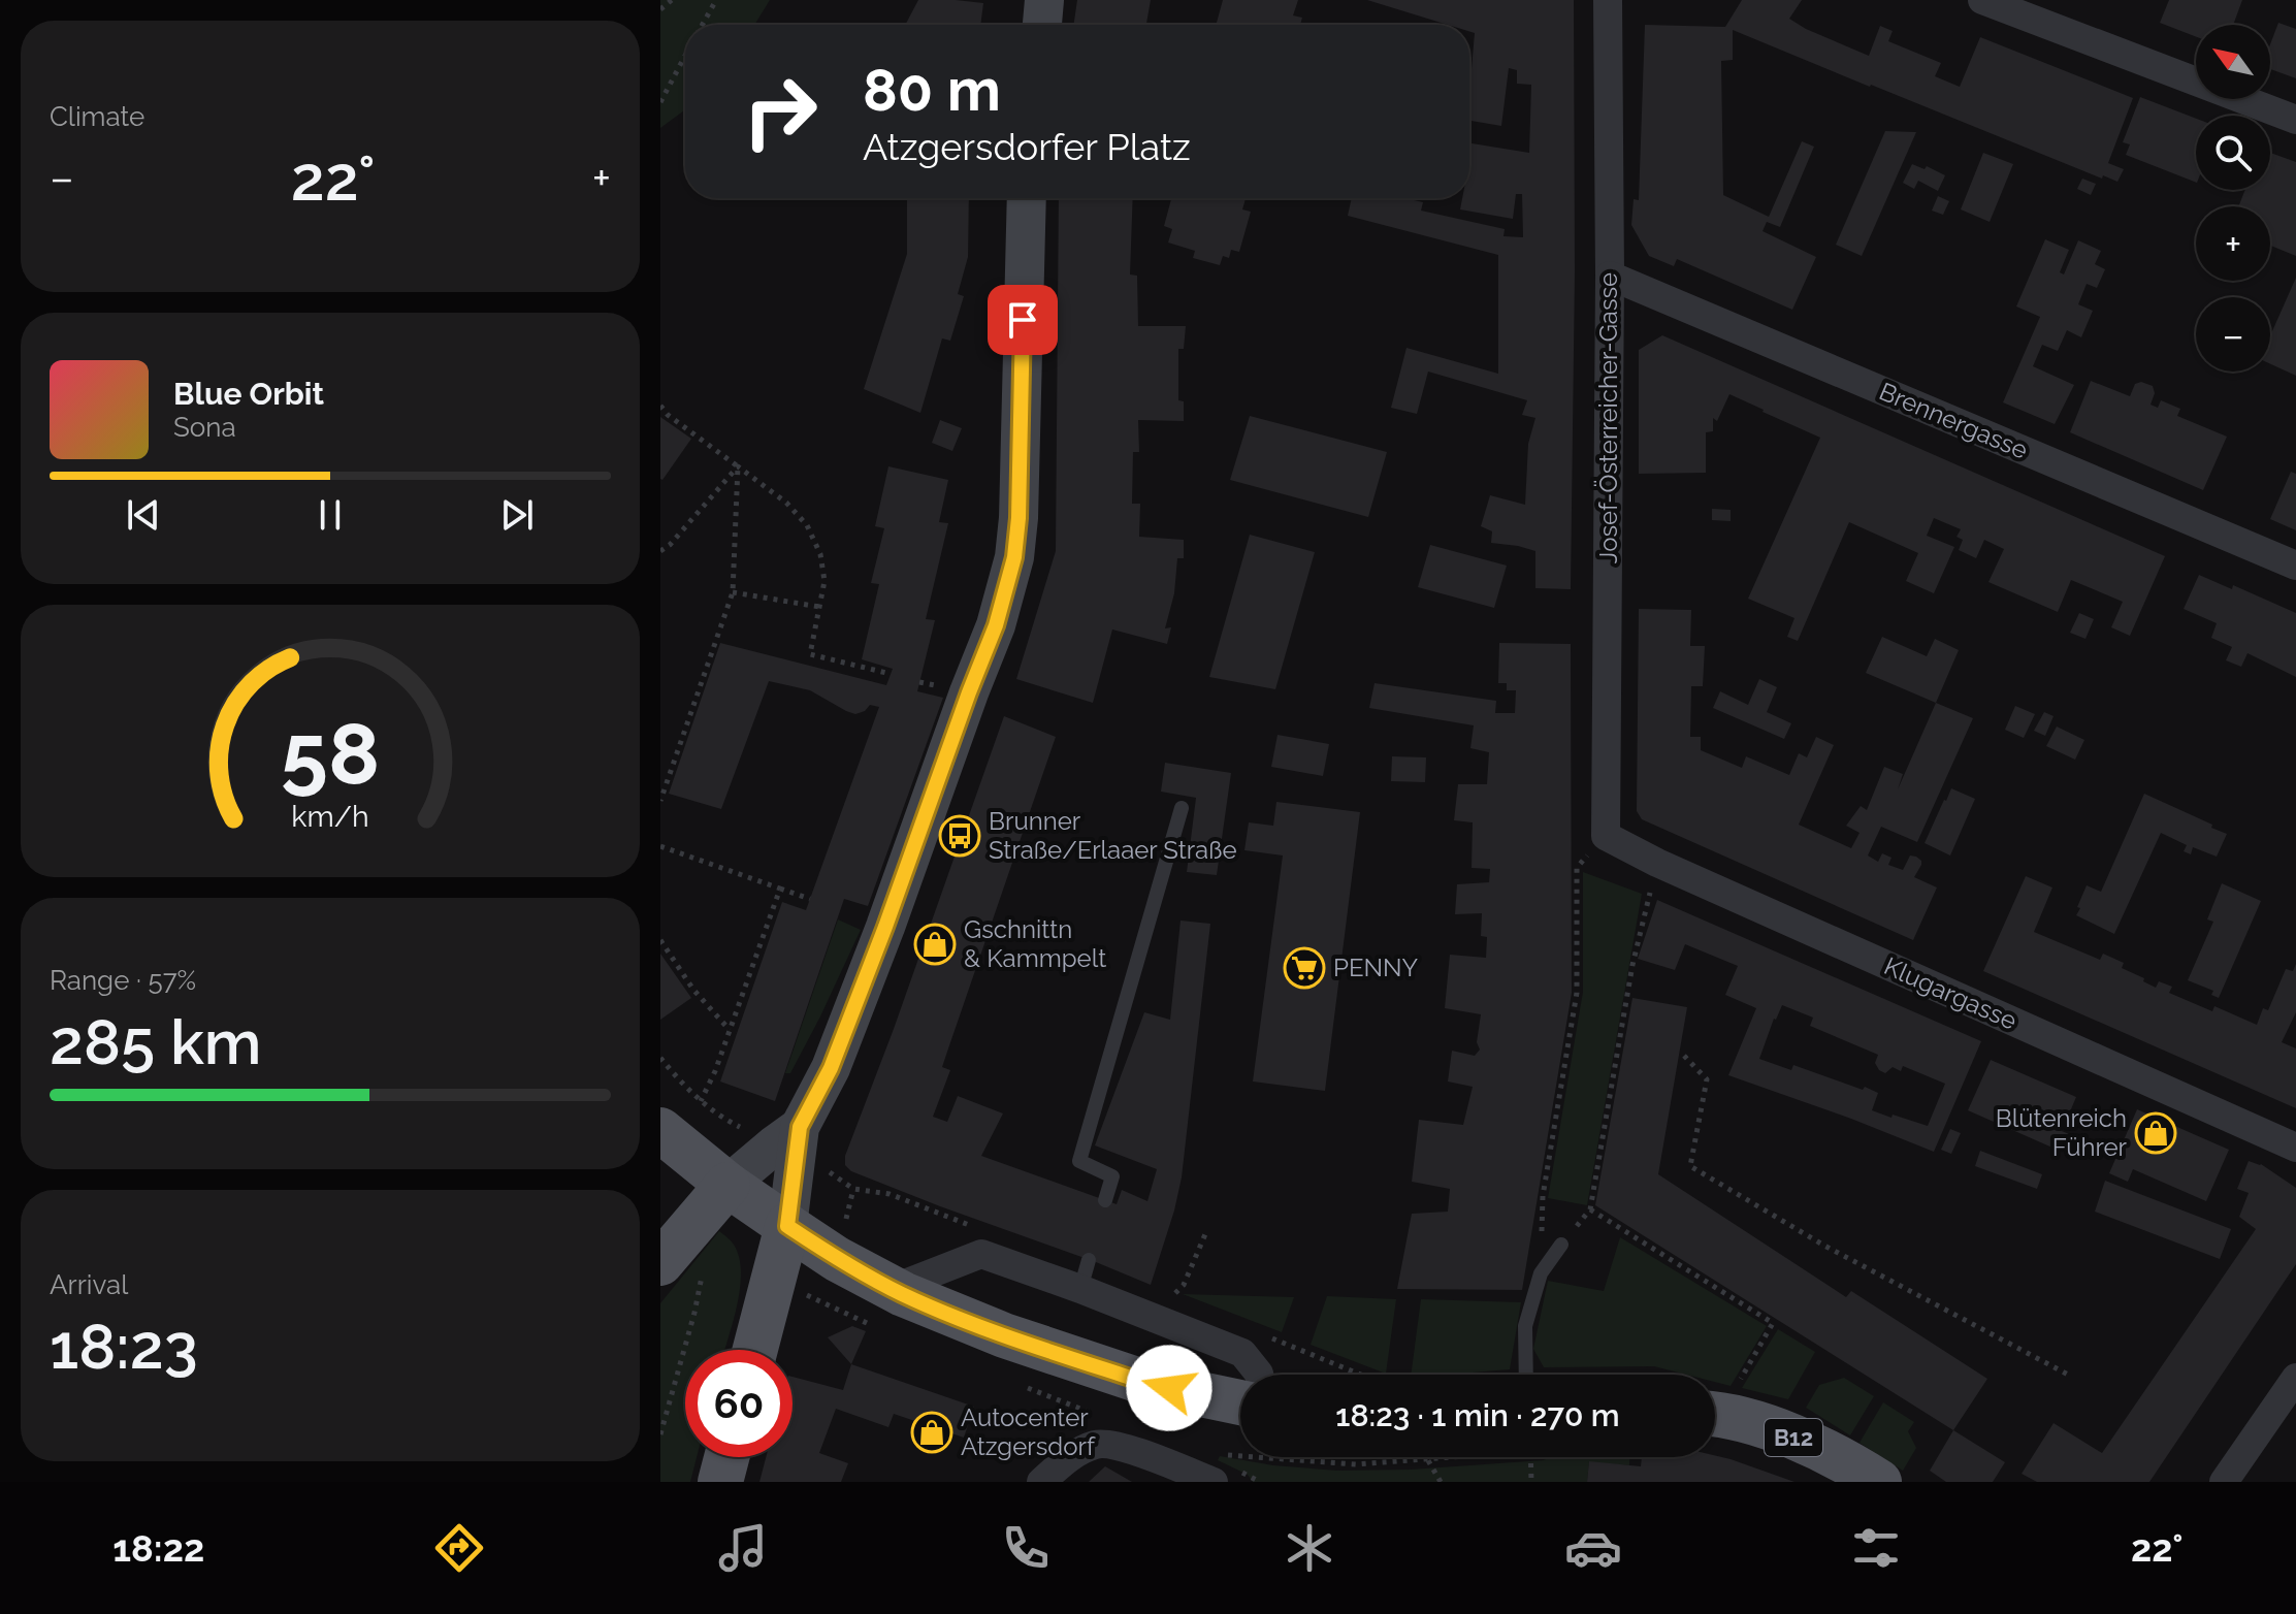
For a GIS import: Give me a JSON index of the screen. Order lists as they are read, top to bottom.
{
  "streets": {
    "main road": ["B12"],
    "street": ["Josef-Österreicher-Gasse", "Brennergasse", "Klugargasse"]
  },
  "crossings": [
    ["Josef-Österreicher-Gasse", "Brennergasse"],
    ["Josef-Österreicher-Gasse", "Klugargasse"]
  ],
  "places": {
    "bus stop": ["Brunner Straße/Erlaaer Straße"],
    "shop": ["Gschnittn & Kammpelt", "Blütenreich Führer", "Autocenter Atzgersdorf"],
    "supermarket": ["PENNY"]
  },
  "north": "top left",
  "page": {
    "tile": [
      "Climate",
      ["Range · 57%", "285 km"],
      ["Arrival", "18:23"]
    ],
    "map_buttons": ["+", "−"],
    "turn": ["80 m", "Atzgersdorfer Platz"],
    "heat": ["−", "22°", "+"],
    "song": ["Blue Orbit", "Sona"],
    "limit": "60",
    "trip": "18:23 · 1 min · 270 m",
    "tabs": ["18:22", "22°"],
    "gauge": ["58", "km/h"]
  }
}
